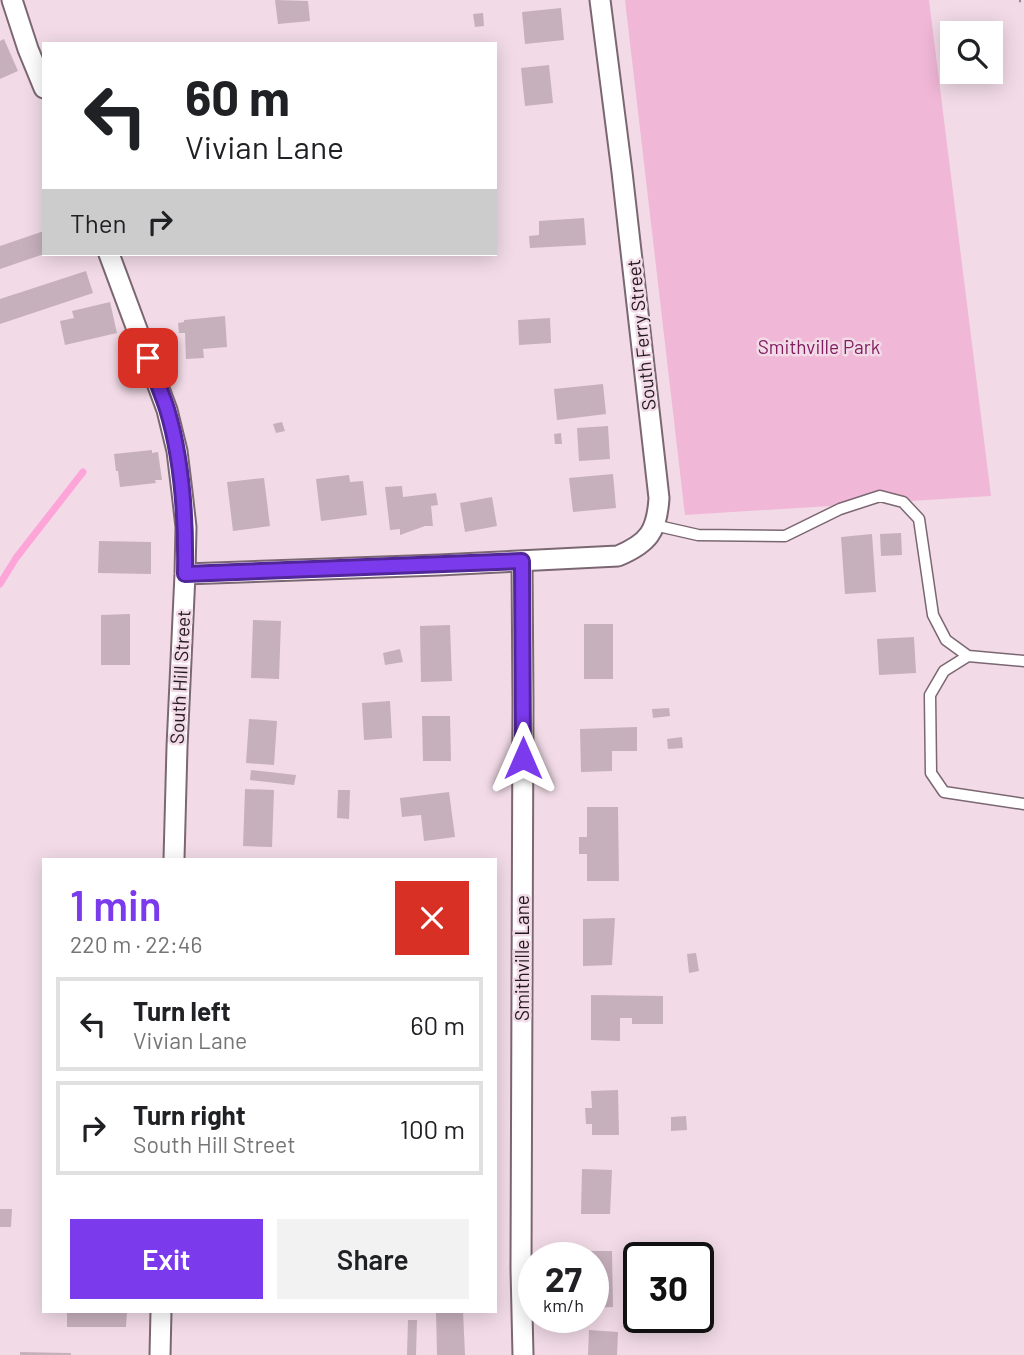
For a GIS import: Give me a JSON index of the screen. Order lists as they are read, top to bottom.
{
  "streets": {
    "street": ["South Ferry Street", "South Hill Street", "Smithville Lane"]
  },
  "parks": ["Smithville Park"],
  "page": {
    "turn": ["60 m", "Vivian Lane"],
    "then": "Then",
    "heading": ["1 min", "220 m · 22:46"],
    "list": [
      {
        "name": "Turn left",
        "note": "Vivian Lane",
        "value": "60 m"
      },
      {
        "name": "Turn right",
        "note": "South Hill Street",
        "value": "100 m"
      }
    ],
    "buttons": ["Exit", "Share"],
    "speed": "27 km/h",
    "limit": "30"
  }
}
